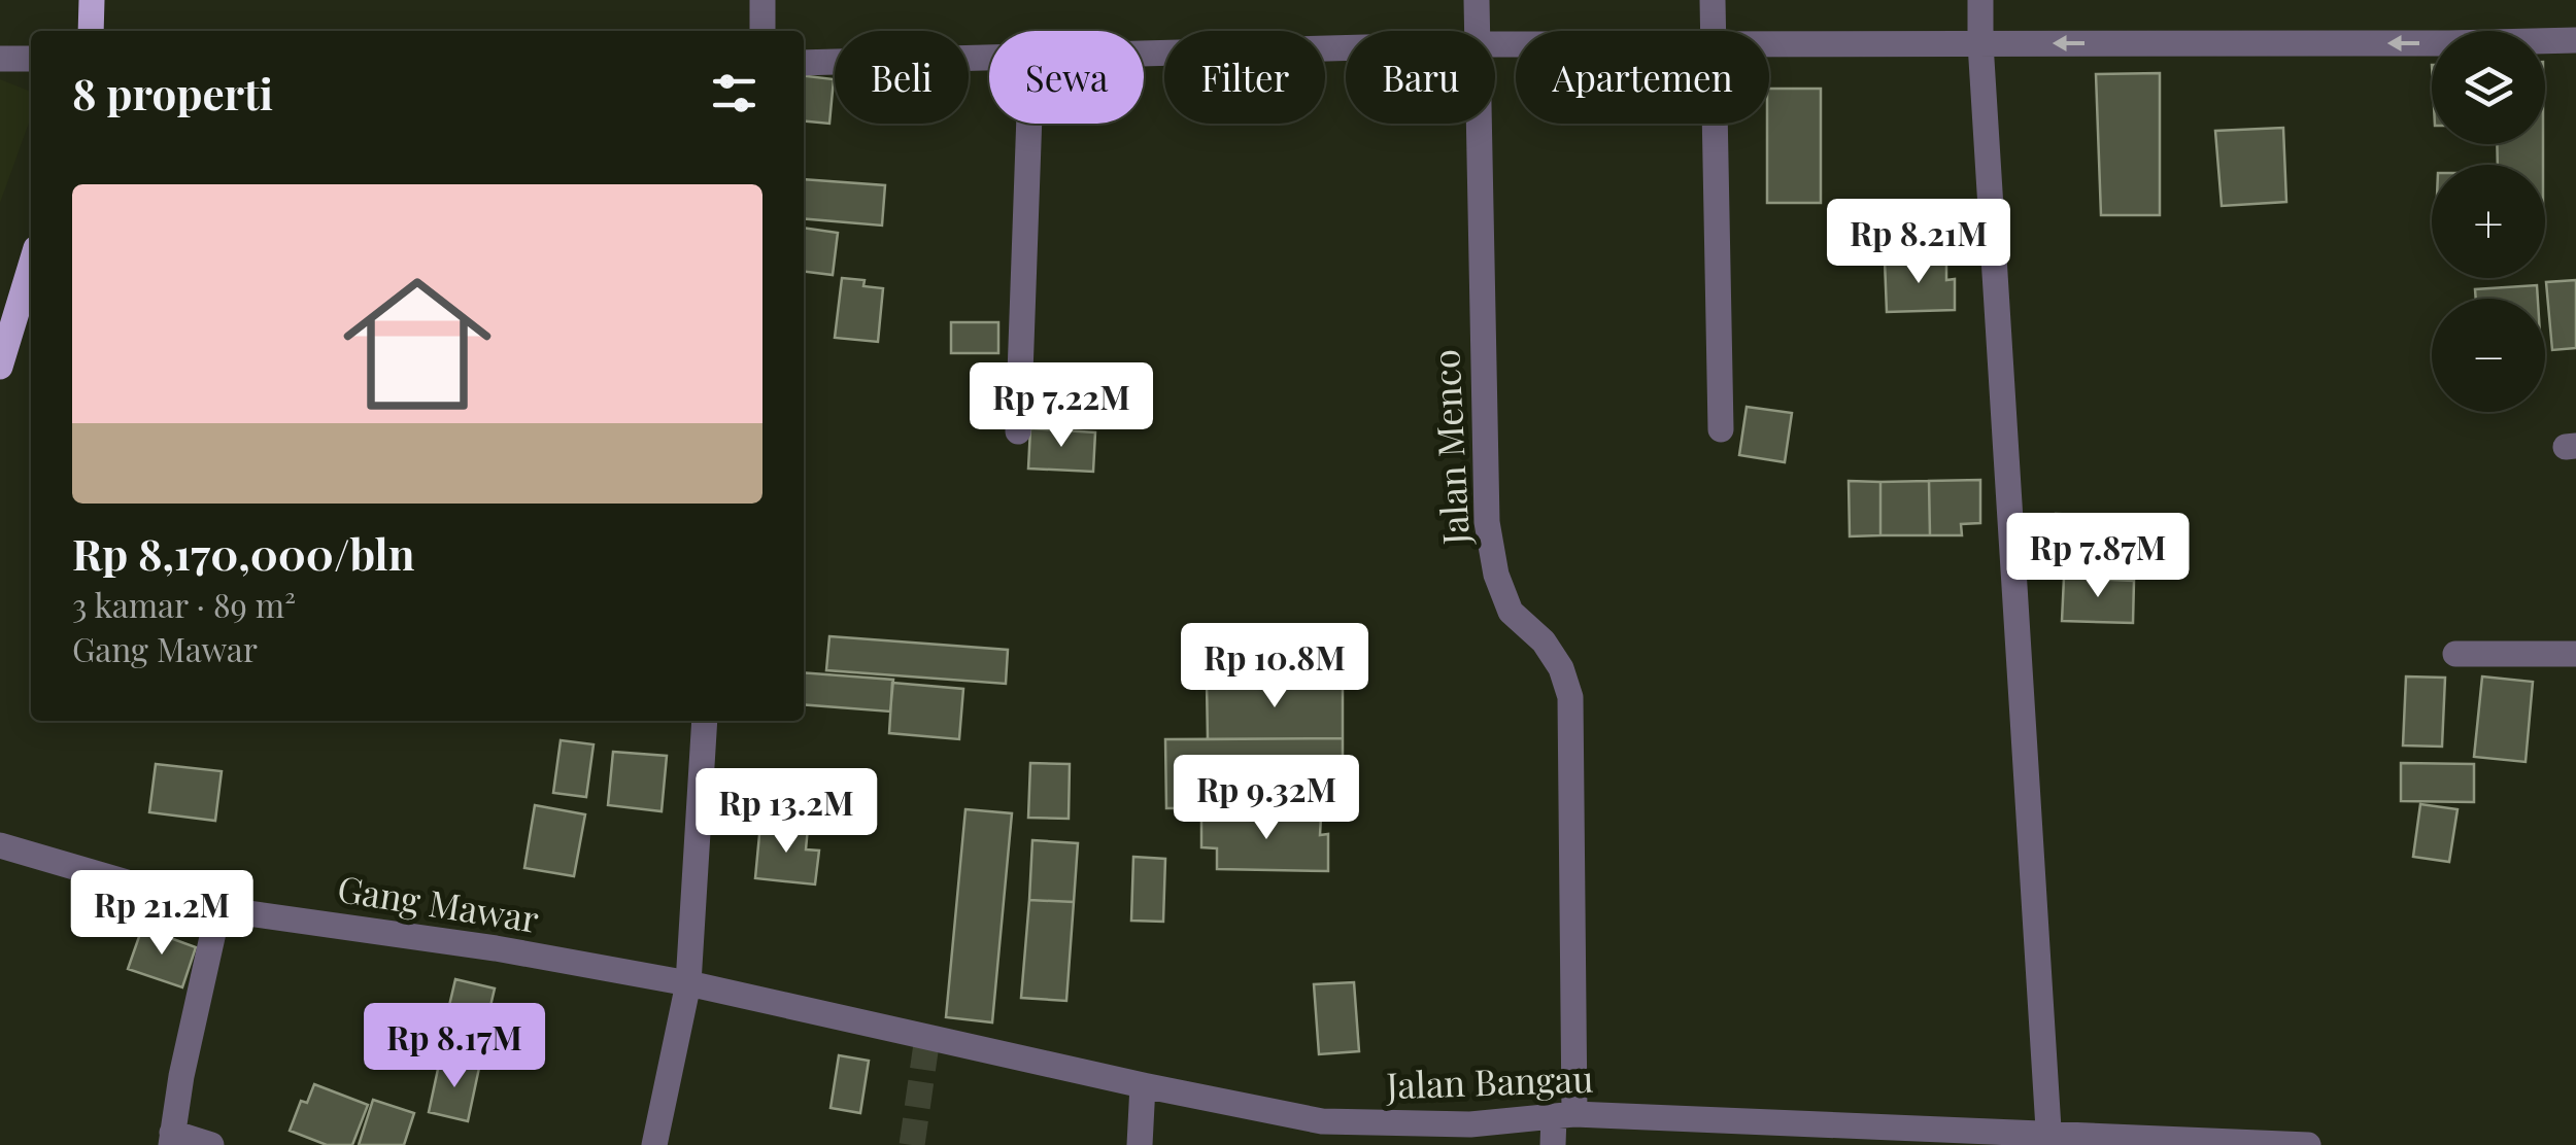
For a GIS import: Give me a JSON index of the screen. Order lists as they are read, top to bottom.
{
  "streets": {
    "street": ["Jalan Menco", "Gang Mawar", "Jalan Bangau"]
  },
  "crossings": [
    ["Jalan Menco", "Jalan Bangau"],
    ["Gang Mawar", "Jalan Bangau"]
  ],
  "page": {
    "map_buttons": ["+", "−"],
    "chip": [
      "Beli",
      "Sewa",
      "Filter",
      "Baru",
      "Apartemen"
    ],
    "heading": "8 properti",
    "list": [
      {
        "name": "Rp 8,170,000/bln",
        "note": "3 kamar · 89 m² · Gang Mawar"
      }
    ],
    "price": [
      "Rp 8.21M",
      "Rp 7.22M",
      "Rp 7.87M",
      "Rp 10.8M",
      "Rp 9.32M",
      "Rp 13.2M",
      "Rp 21.2M",
      "Rp 8.17M"
    ]
  }
}
